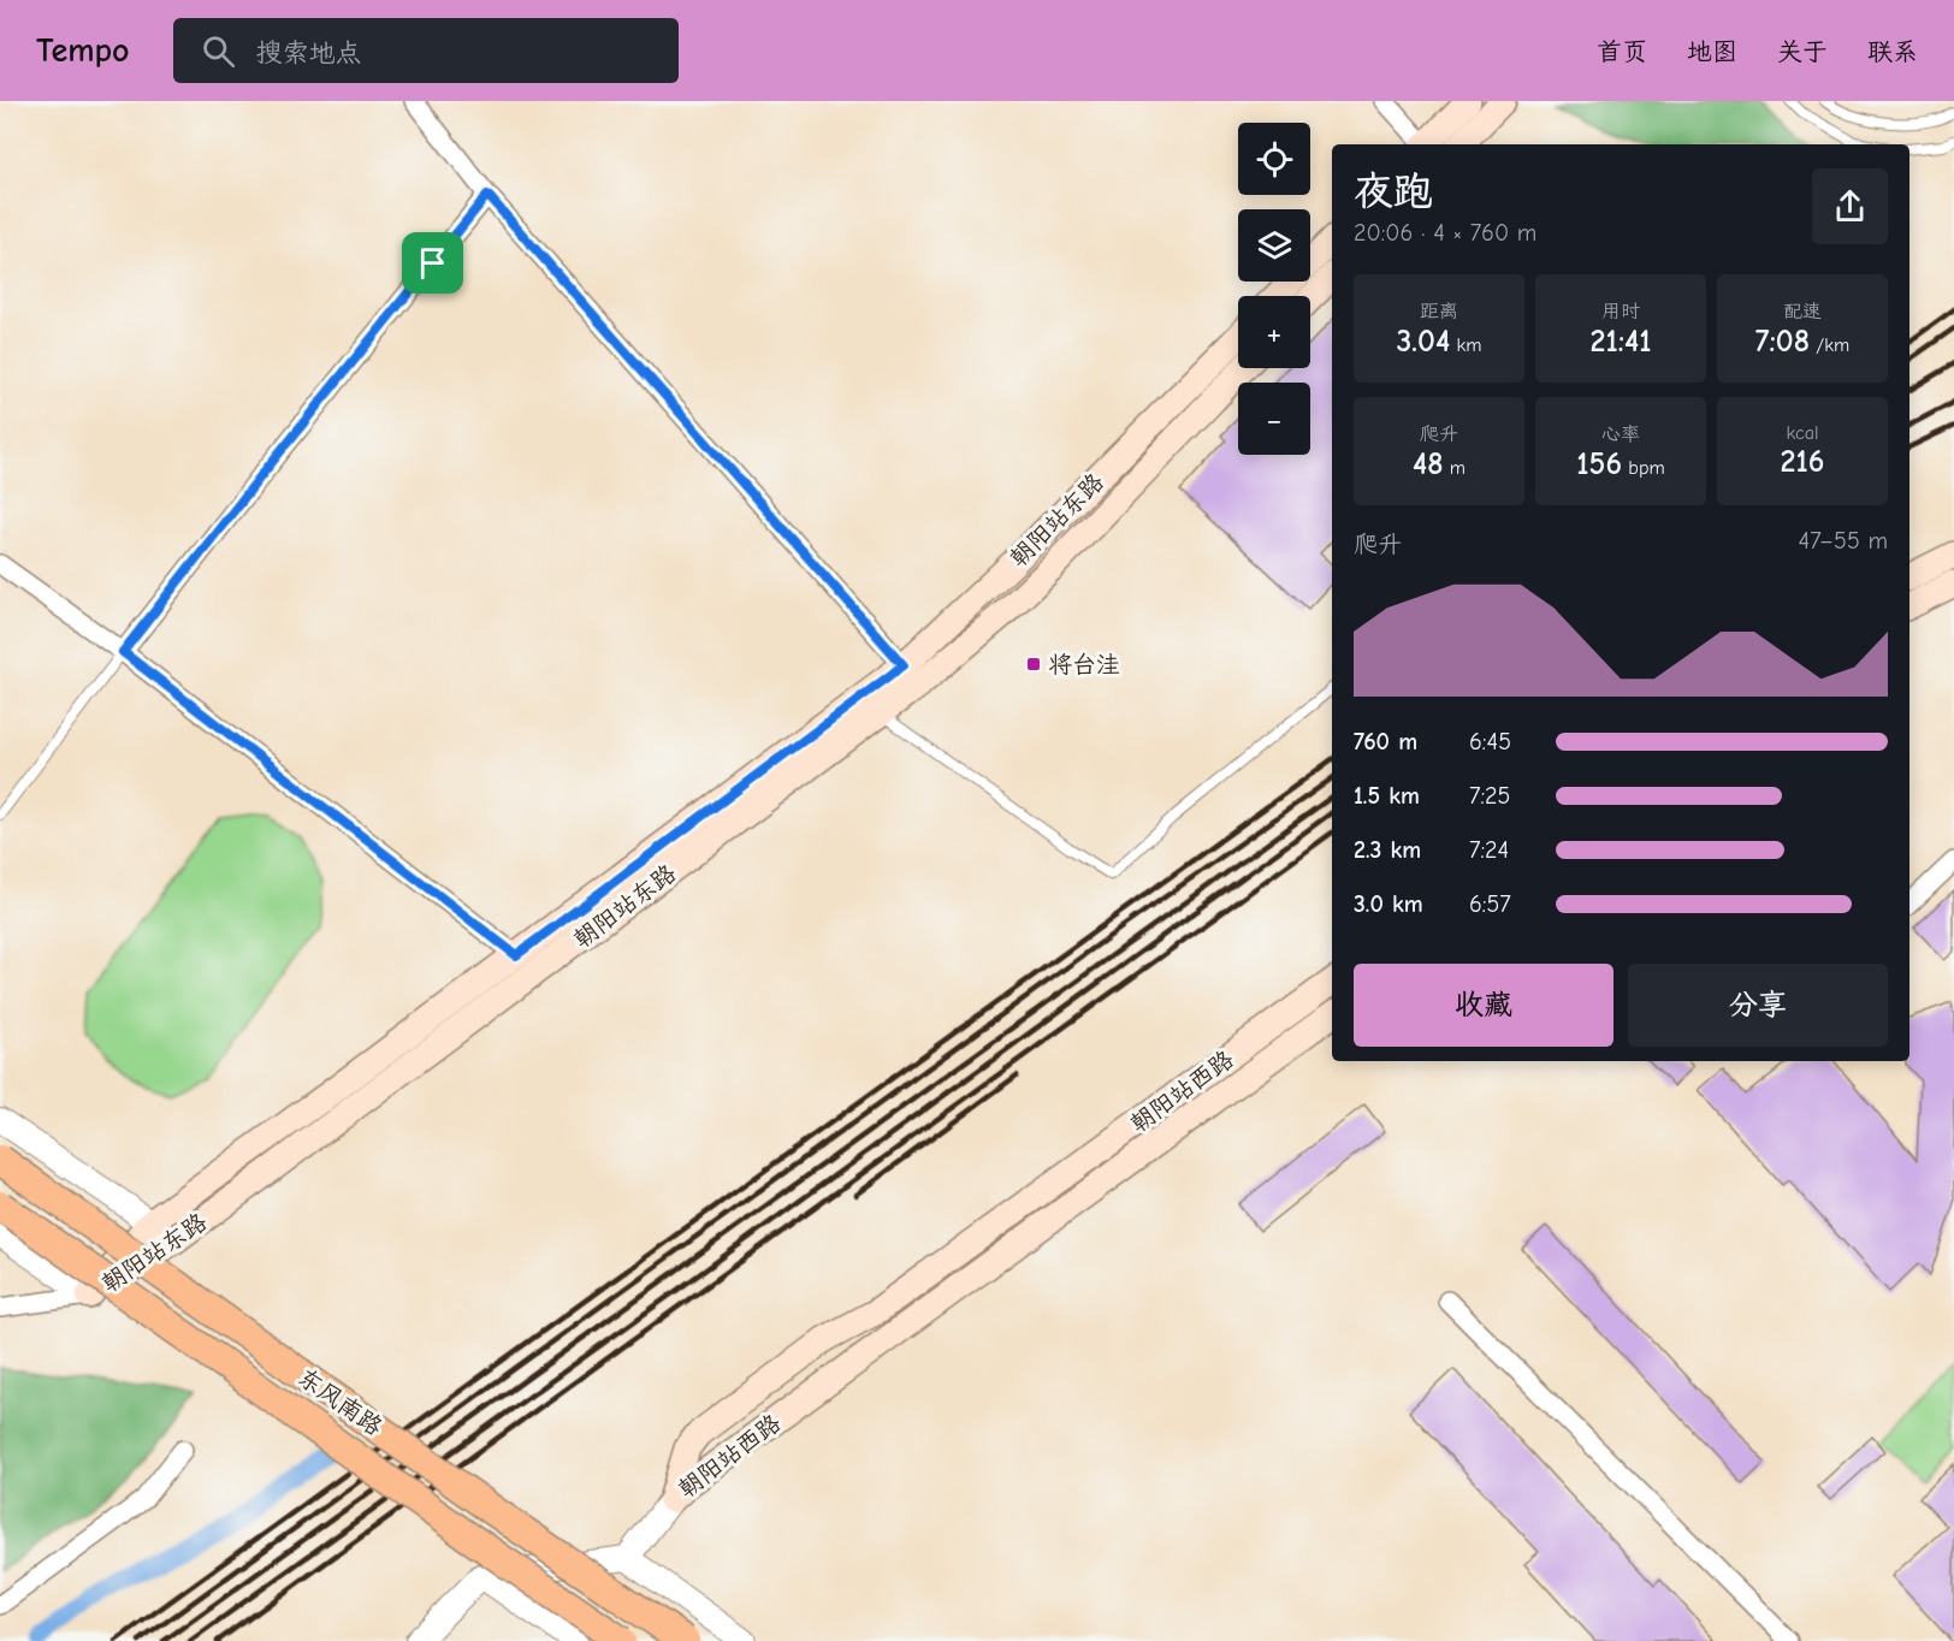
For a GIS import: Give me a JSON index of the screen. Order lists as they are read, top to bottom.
{
  "streets": {
    "main road": ["朝阳站东路", "朝阳站西路", "东风南路"]
  },
  "places": {
    "transit": ["将台洼"]
  },
  "page": {
    "header": "Tempo",
    "search": "搜索地点",
    "nav": [
      "首页",
      "地图",
      "关于",
      "联系"
    ],
    "map_buttons": ["+", "−"],
    "heading": ["夜跑", "20:06 · 4 × 760 m"],
    "stats": [
      ["距离", "3.04 km"],
      ["用时", "21:41"],
      ["配速", "7:08 /km"],
      ["爬升", "48 m"],
      ["心率", "156 bpm"],
      ["kcal", "216"]
    ],
    "chart": ["爬升", "47–55 m"],
    "list": [
      {
        "name": "760 m",
        "note": "6:45"
      },
      {
        "name": "1.5 km",
        "note": "7:25"
      },
      {
        "name": "2.3 km",
        "note": "7:24"
      },
      {
        "name": "3.0 km",
        "note": "6:57"
      }
    ],
    "buttons": ["收藏", "分享"]
  }
}
